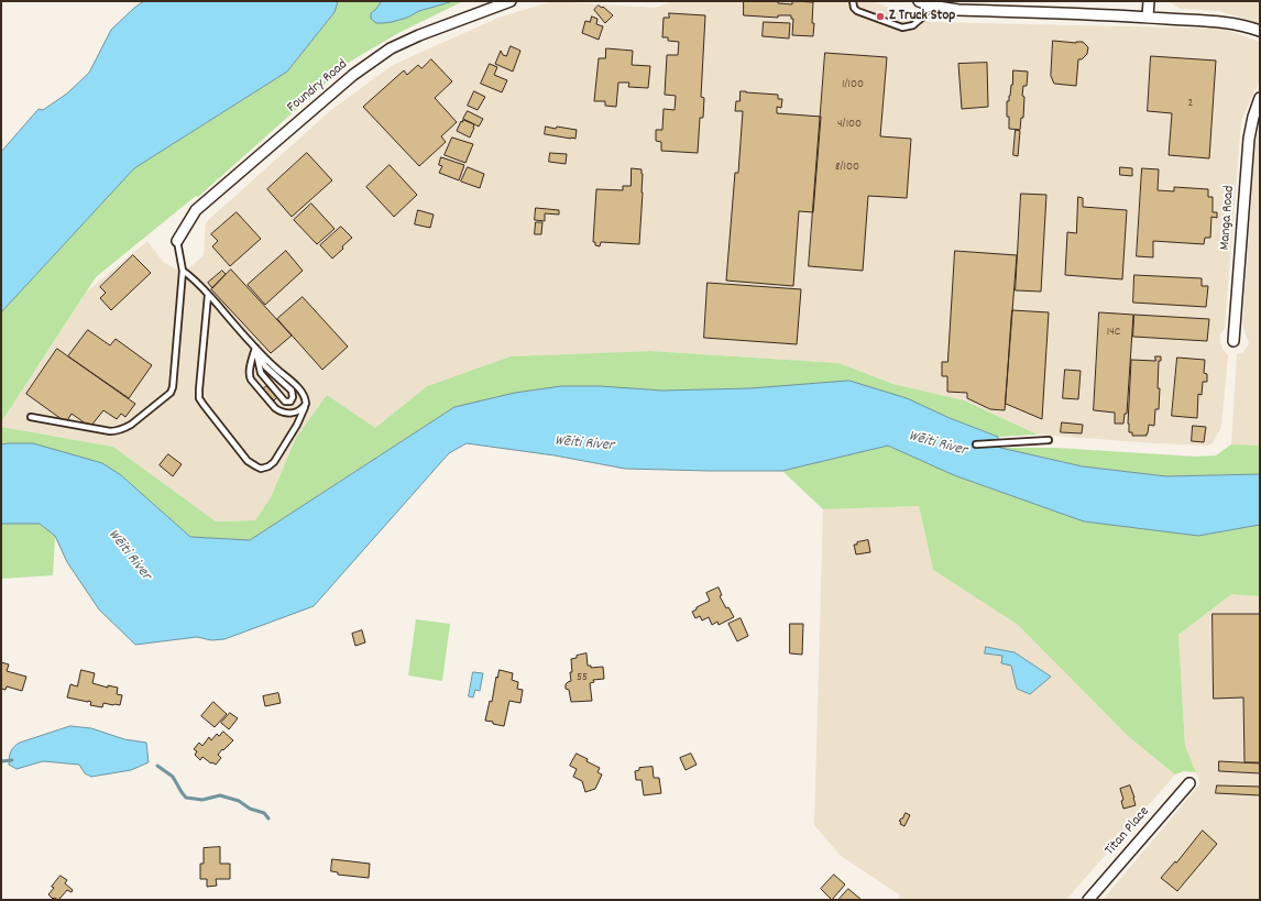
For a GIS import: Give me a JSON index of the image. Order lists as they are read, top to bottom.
{
  "streets": {
    "street": ["Foundry Road", "Manga Road", "Titan Place"]
  },
  "water": ["Wēiti River"],
  "places": ["Z Truck Stop"],
  "house_numbers": [
    "1/100",
    "2",
    "4/100",
    "8/100",
    "14C",
    "55"
  ]
}
